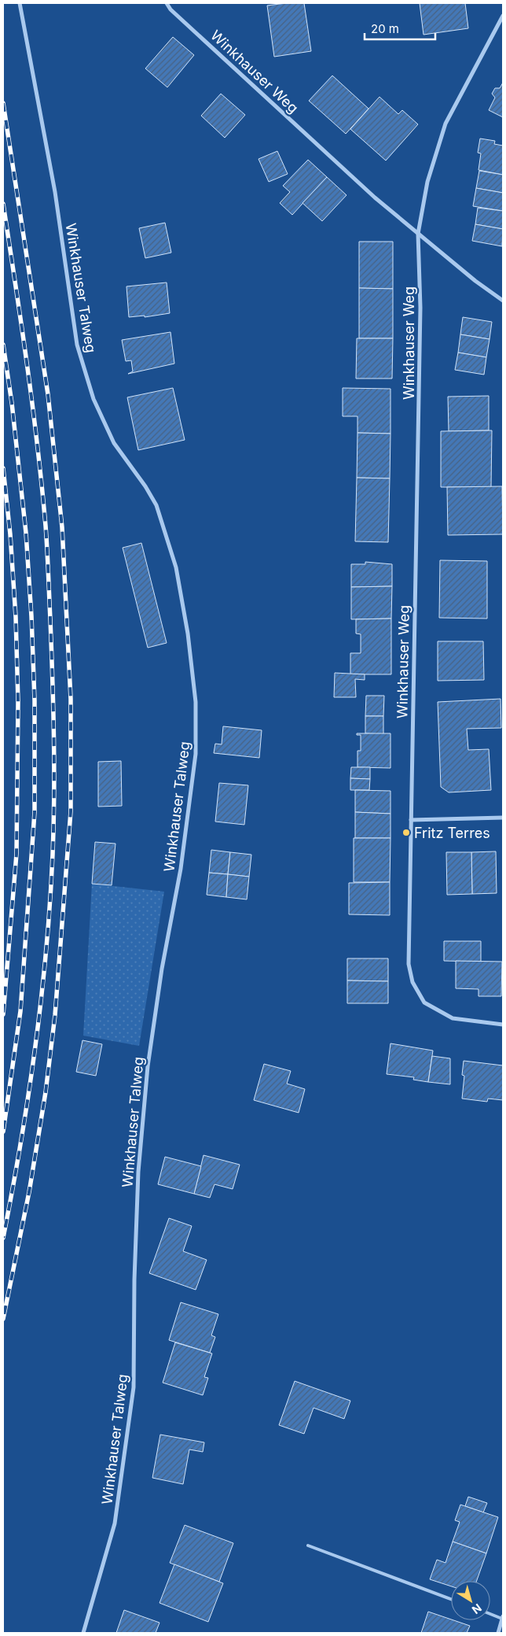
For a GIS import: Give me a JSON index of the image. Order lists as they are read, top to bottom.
{
  "streets": {
    "street": ["Winkhauser Weg", "Winkhauser Talweg"]
  },
  "places": ["Fritz Terres"],
  "scale_bar": "20 m",
  "north": "bottom right"
}
